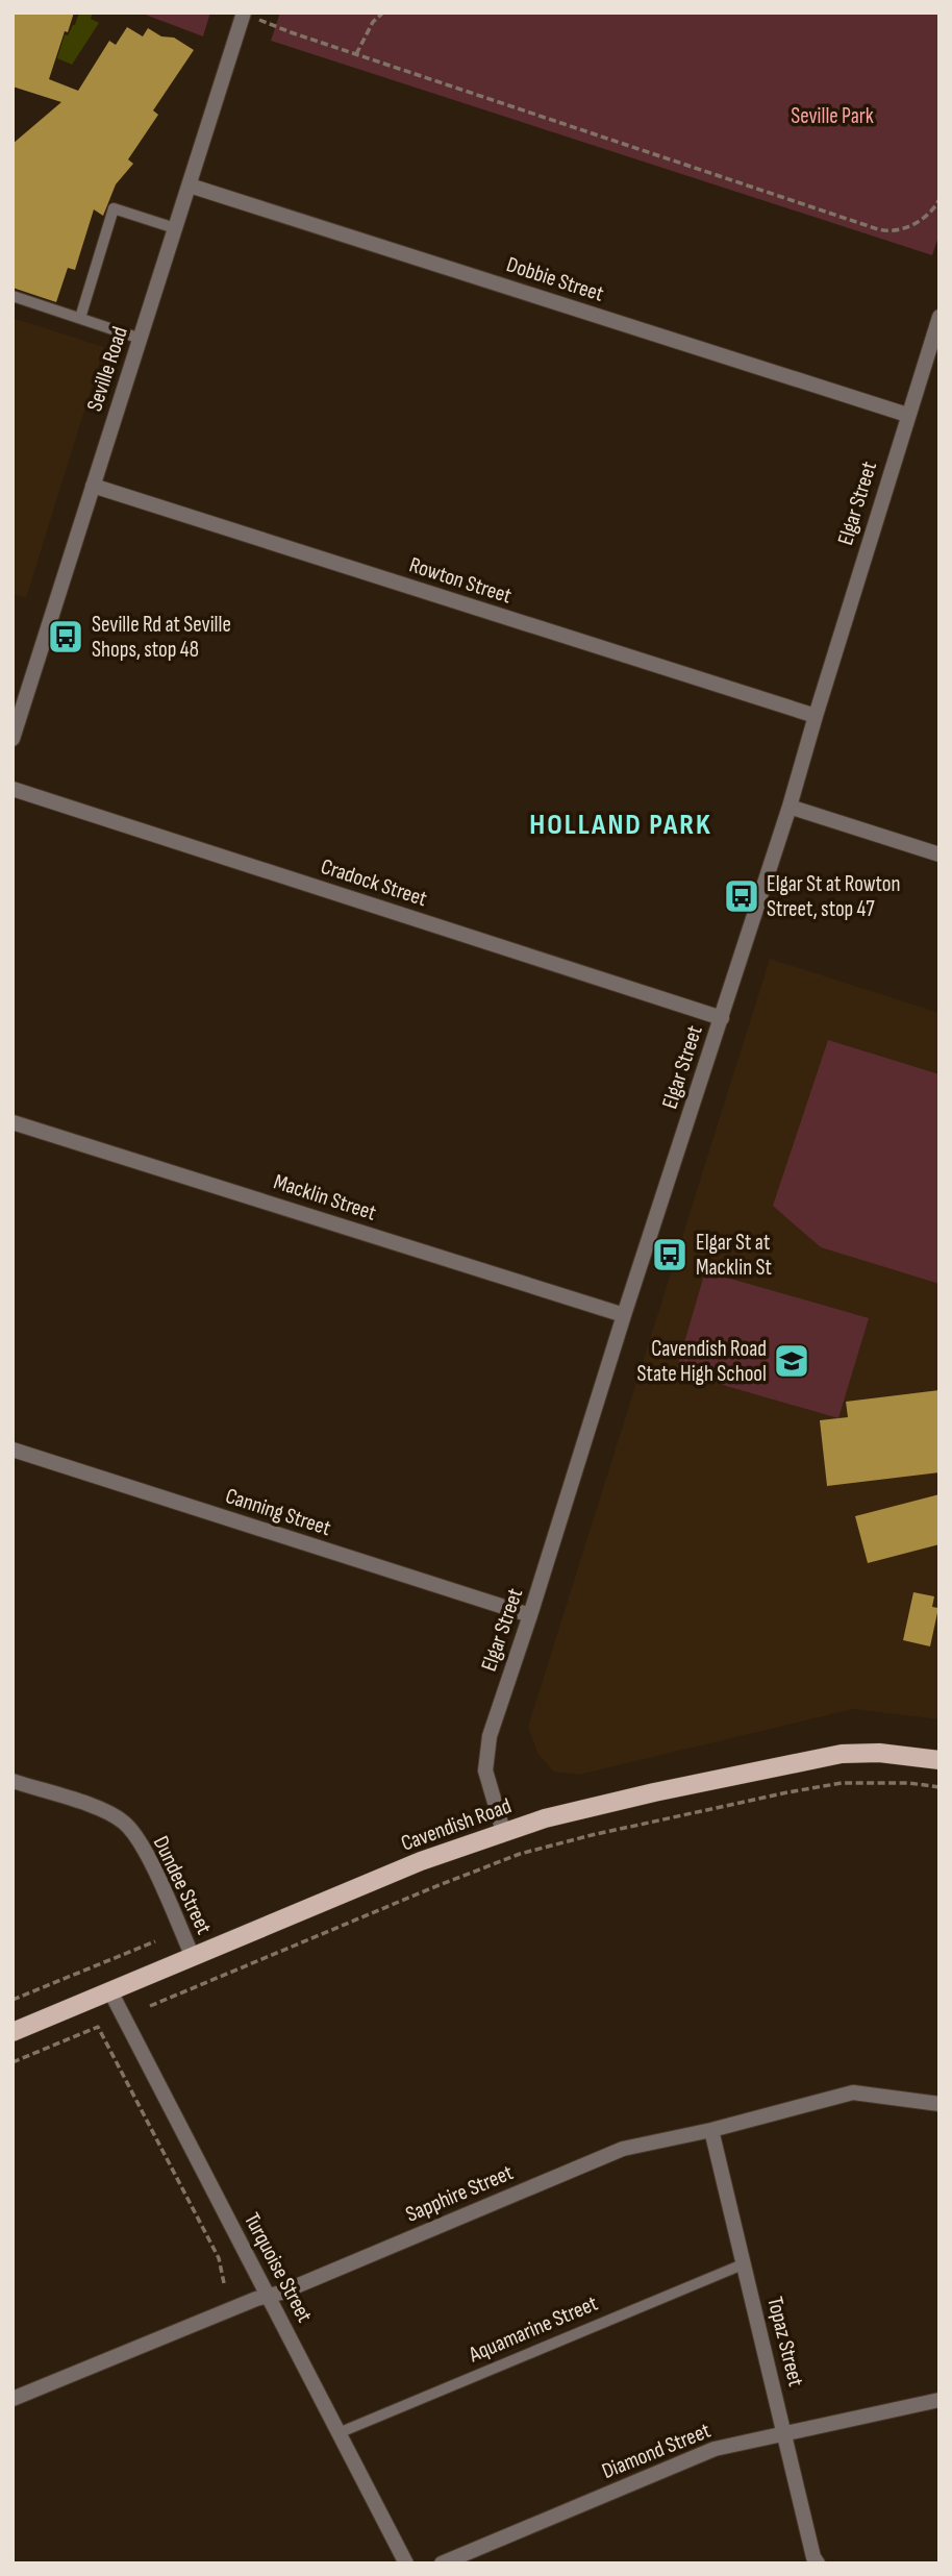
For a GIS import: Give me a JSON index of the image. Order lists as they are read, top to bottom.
{
  "streets": {
    "main road": ["Cavendish Road"],
    "street": [
      "Dobbie Street",
      "Seville Road",
      "Elgar Street",
      "Rowton Street",
      "Cradock Street",
      "Macklin Street",
      "Canning Street",
      "Dundee Street",
      "Sapphire Street",
      "Turquoise Street",
      "Topaz Street",
      "Diamond Street"
    ],
    "lane": ["Aquamarine Street"]
  },
  "crossings": [
    ["Dobbie Street", "Seville Road"],
    ["Dobbie Street", "Elgar Street"],
    ["Seville Road", "Rowton Street"],
    ["Elgar Street", "Rowton Street"],
    ["Elgar Street", "Cradock Street"],
    ["Elgar Street", "Macklin Street"],
    ["Elgar Street", "Canning Street"],
    ["Elgar Street", "Cavendish Road"],
    ["Cavendish Road", "Dundee Street"],
    ["Cavendish Road", "Turquoise Street"],
    ["Sapphire Street", "Turquoise Street"],
    ["Sapphire Street", "Topaz Street"],
    ["Turquoise Street", "Aquamarine Street"],
    ["Aquamarine Street", "Topaz Street"],
    ["Topaz Street", "Diamond Street"]
  ],
  "districts": ["HOLLAND PARK"],
  "parks": ["Seville Park"],
  "places": {
    "bus stop": ["Seville Rd at Seville Shops, stop 48", "Elgar St at Rowton Street, stop 47", "Elgar St at Macklin St"],
    "school or university": ["Cavendish Road State High School"]
  }
}
